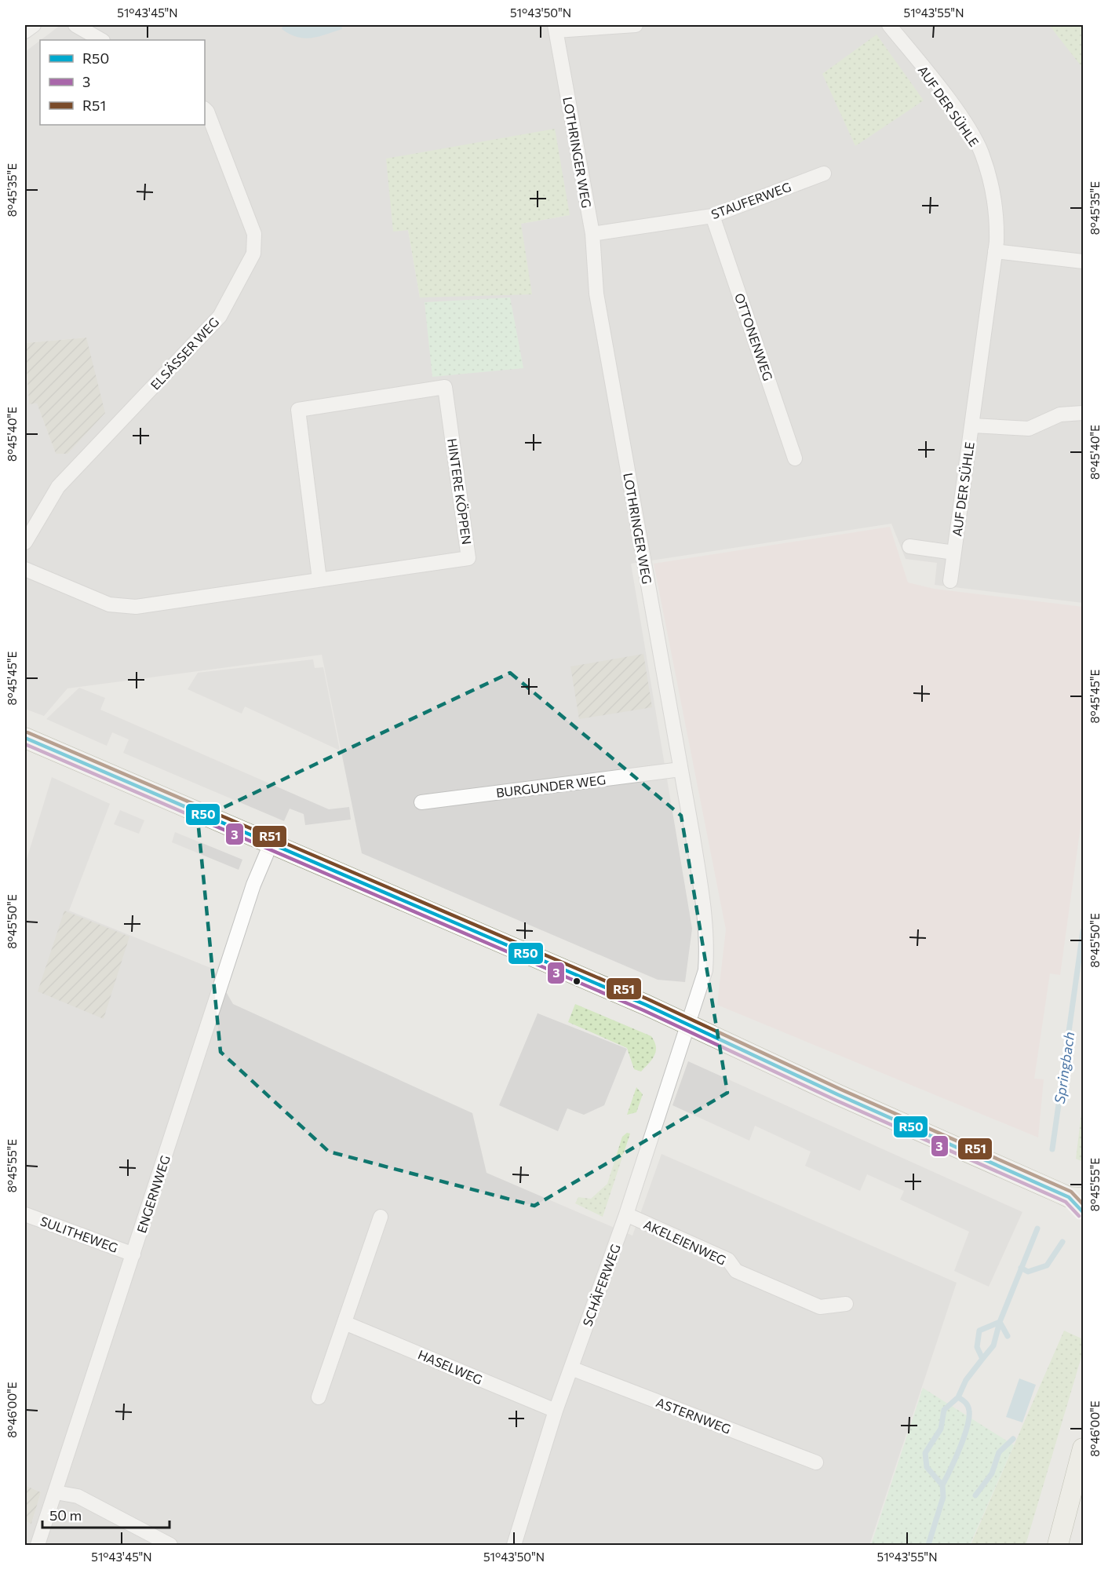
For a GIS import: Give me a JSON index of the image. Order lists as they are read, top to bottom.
{
  "streets": {
    "street": [
      "AUF DER SÜHLE",
      "LOTHRINGER WEG",
      "STAUFERWEG",
      "OTTONENWEG",
      "ELSÄSSER WEG",
      "HINTERE KÖPPEN",
      "BURGUNDER WEG",
      "ENGERNWEG",
      "SULITHEWEG",
      "AKELEIENWEG",
      "SCHÄFERWEG",
      "HASELWEG",
      "ASTERNWEG"
    ]
  },
  "crossings": [
    ["LOTHRINGER WEG", "STAUFERWEG"],
    ["LOTHRINGER WEG", "BURGUNDER WEG"],
    ["LOTHRINGER WEG", "SCHÄFERWEG"],
    ["STAUFERWEG", "OTTONENWEG"],
    ["ENGERNWEG", "SULITHEWEG"],
    ["AKELEIENWEG", "SCHÄFERWEG"],
    ["SCHÄFERWEG", "HASELWEG"],
    ["SCHÄFERWEG", "ASTERNWEG"]
  ],
  "water": ["Springbach"],
  "lines": ["transit line R51", "transit line R50", "transit line 3"],
  "legend": ["R50", "3", "R51"],
  "scale_bar": "50 m",
  "coordinates": [
    "51°43'45\"N",
    "51°43'50\"N",
    "51°43'55\"N",
    "8°45'35\"E",
    "8°45'40\"E",
    "8°45'45\"E",
    "8°45'50\"E",
    "8°45'55\"E",
    "8°46'00\"E"
  ]
}
